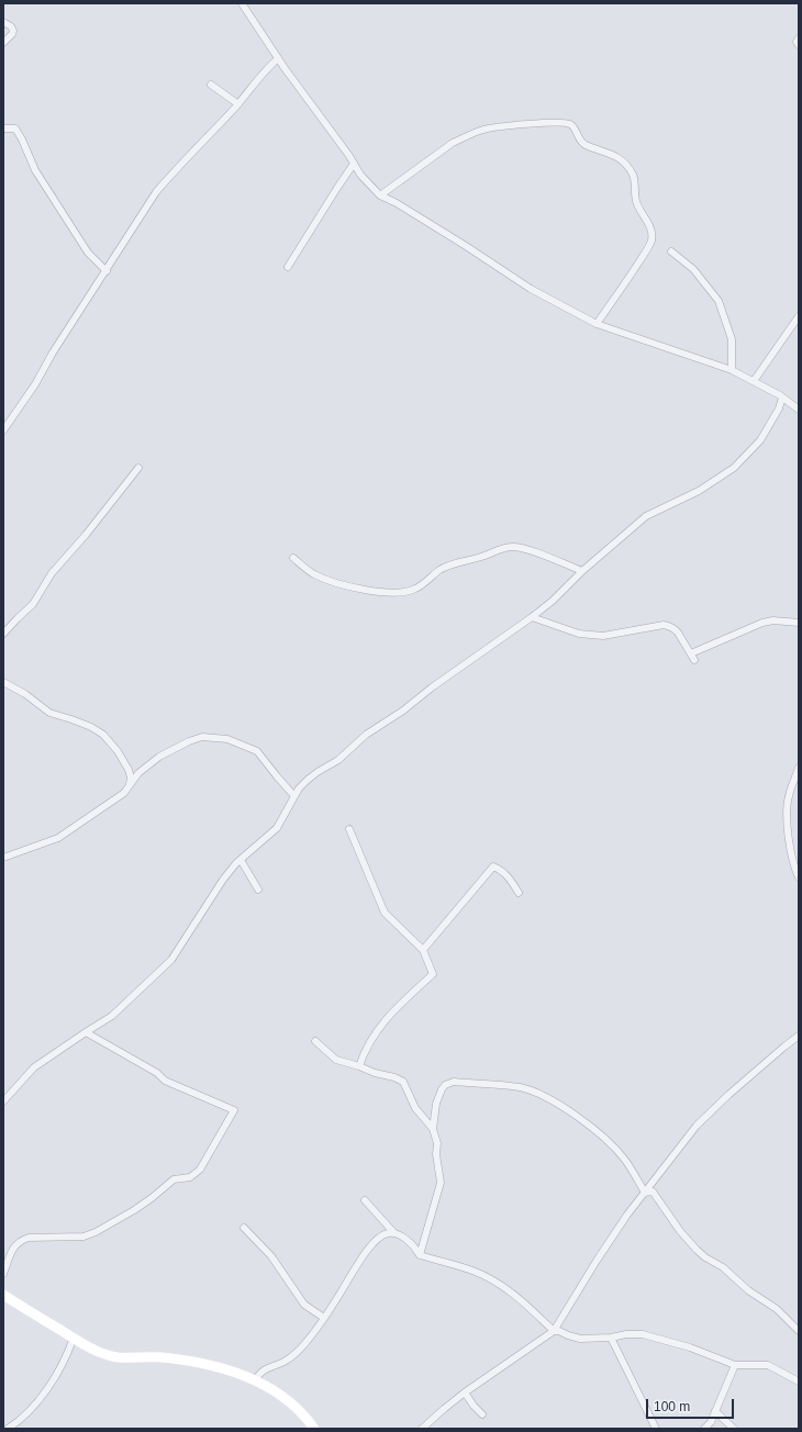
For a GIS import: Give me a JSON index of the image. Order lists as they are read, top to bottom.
{
  "scale_bar": "100 m"
}
